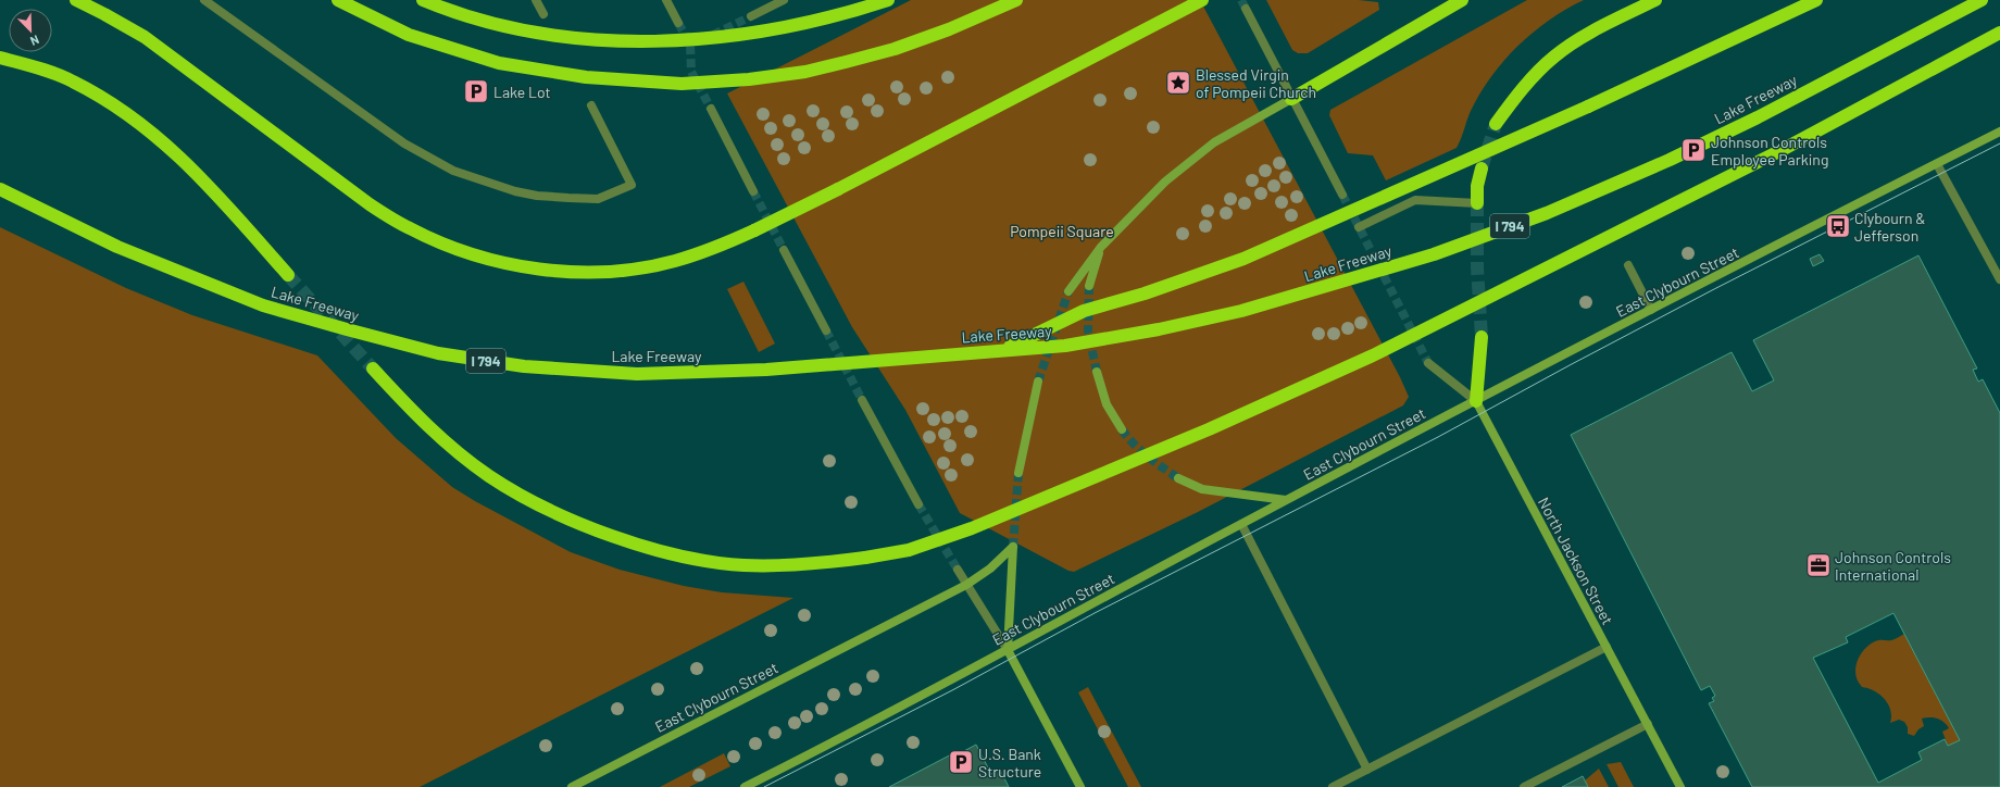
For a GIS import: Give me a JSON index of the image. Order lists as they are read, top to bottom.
{
  "streets": {
    "highway": ["Lake Freeway", "I 794"],
    "main road": ["East Clybourn Street", "North Jackson Street"]
  },
  "crossings": [
    ["East Clybourn Street", "North Jackson Street"]
  ],
  "parks": ["Pompeii Square"],
  "places": {
    "place": ["Blessed Virgin of Pompeii Church"],
    "parking": ["Lake Lot", "Johnson Controls Employee Parking", "U.S. Bank Structure"],
    "bus stop": ["Clybourn & Jefferson"],
    "office": ["Johnson Controls International"]
  },
  "north": "bottom right"
}
